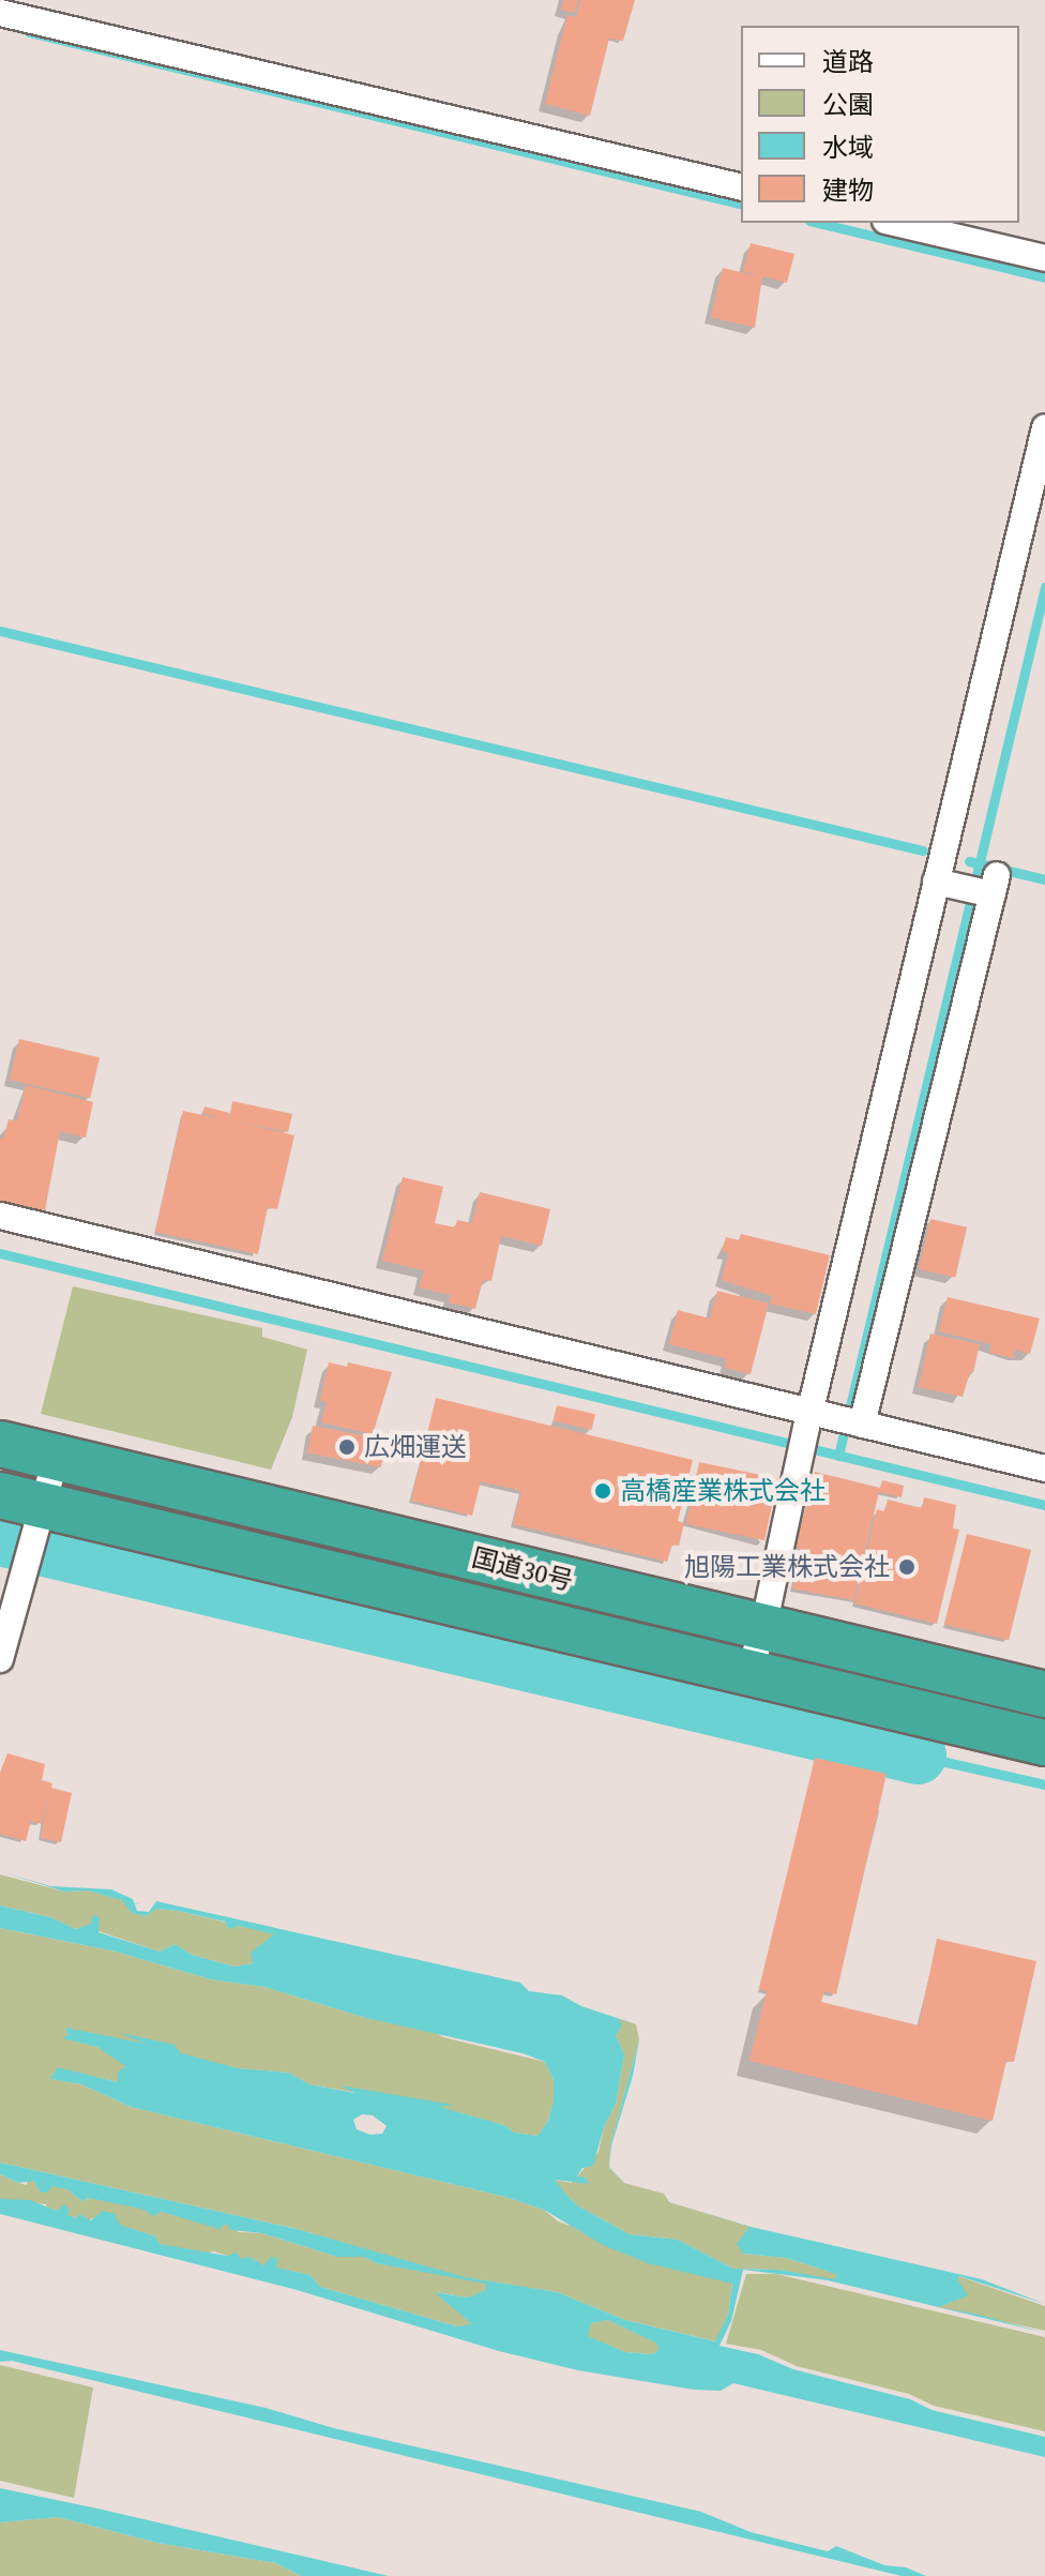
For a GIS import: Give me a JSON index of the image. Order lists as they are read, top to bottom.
{
  "streets": {
    "highway": ["国道30号"]
  },
  "places": ["広畑運送", "高橋産業株式会社", "旭陽工業株式会社"],
  "legend": [
    "道路",
    "公園",
    "水域",
    "建物"
  ]
}
